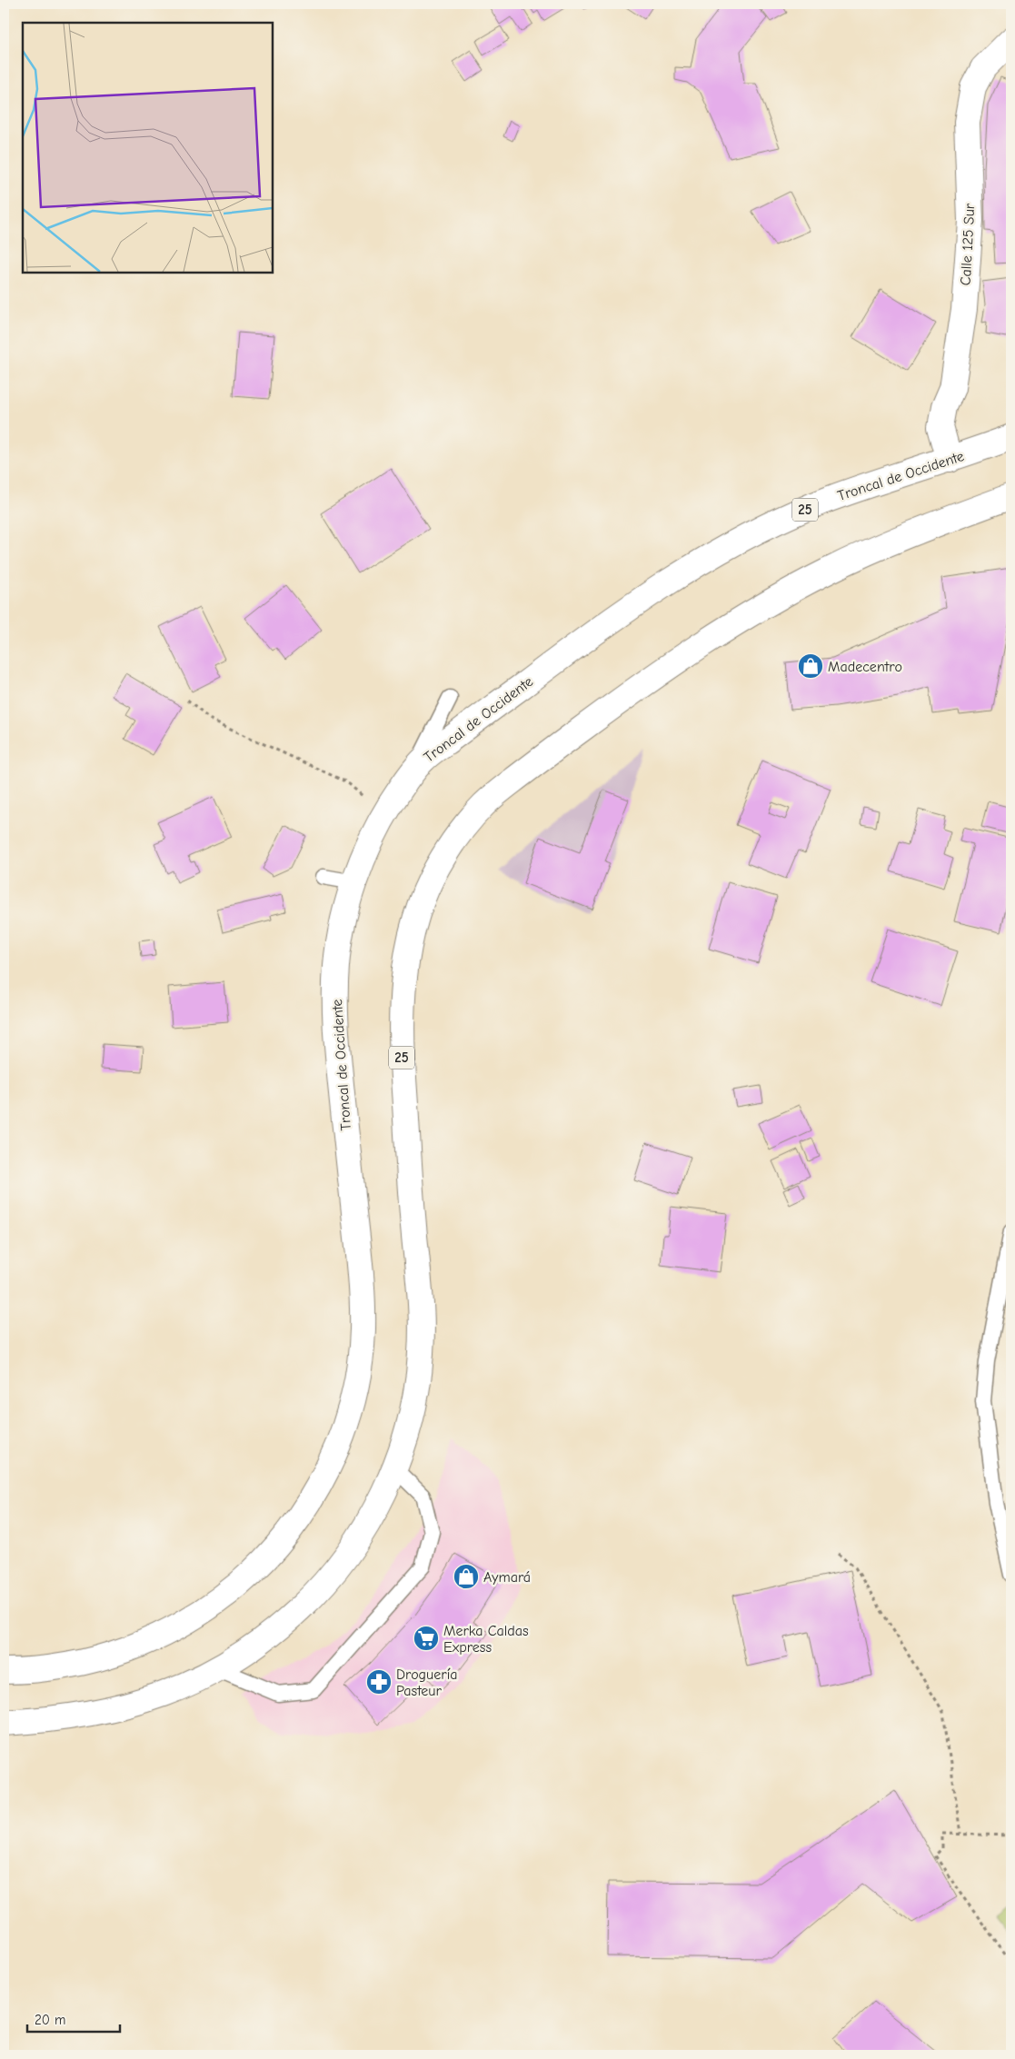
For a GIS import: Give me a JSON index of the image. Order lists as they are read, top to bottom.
{
  "streets": {
    "main road": ["Calle 125 Sur", "Troncal de Occidente", "25"]
  },
  "crossings": [
    ["Calle 125 Sur", "Troncal de Occidente"]
  ],
  "places": {
    "shop": ["Madecentro", "Aymará"],
    "supermarket": ["Merka Caldas Express"],
    "pharmacy": ["Droguería Pasteur"]
  },
  "scale_bar": "20 m"
}
